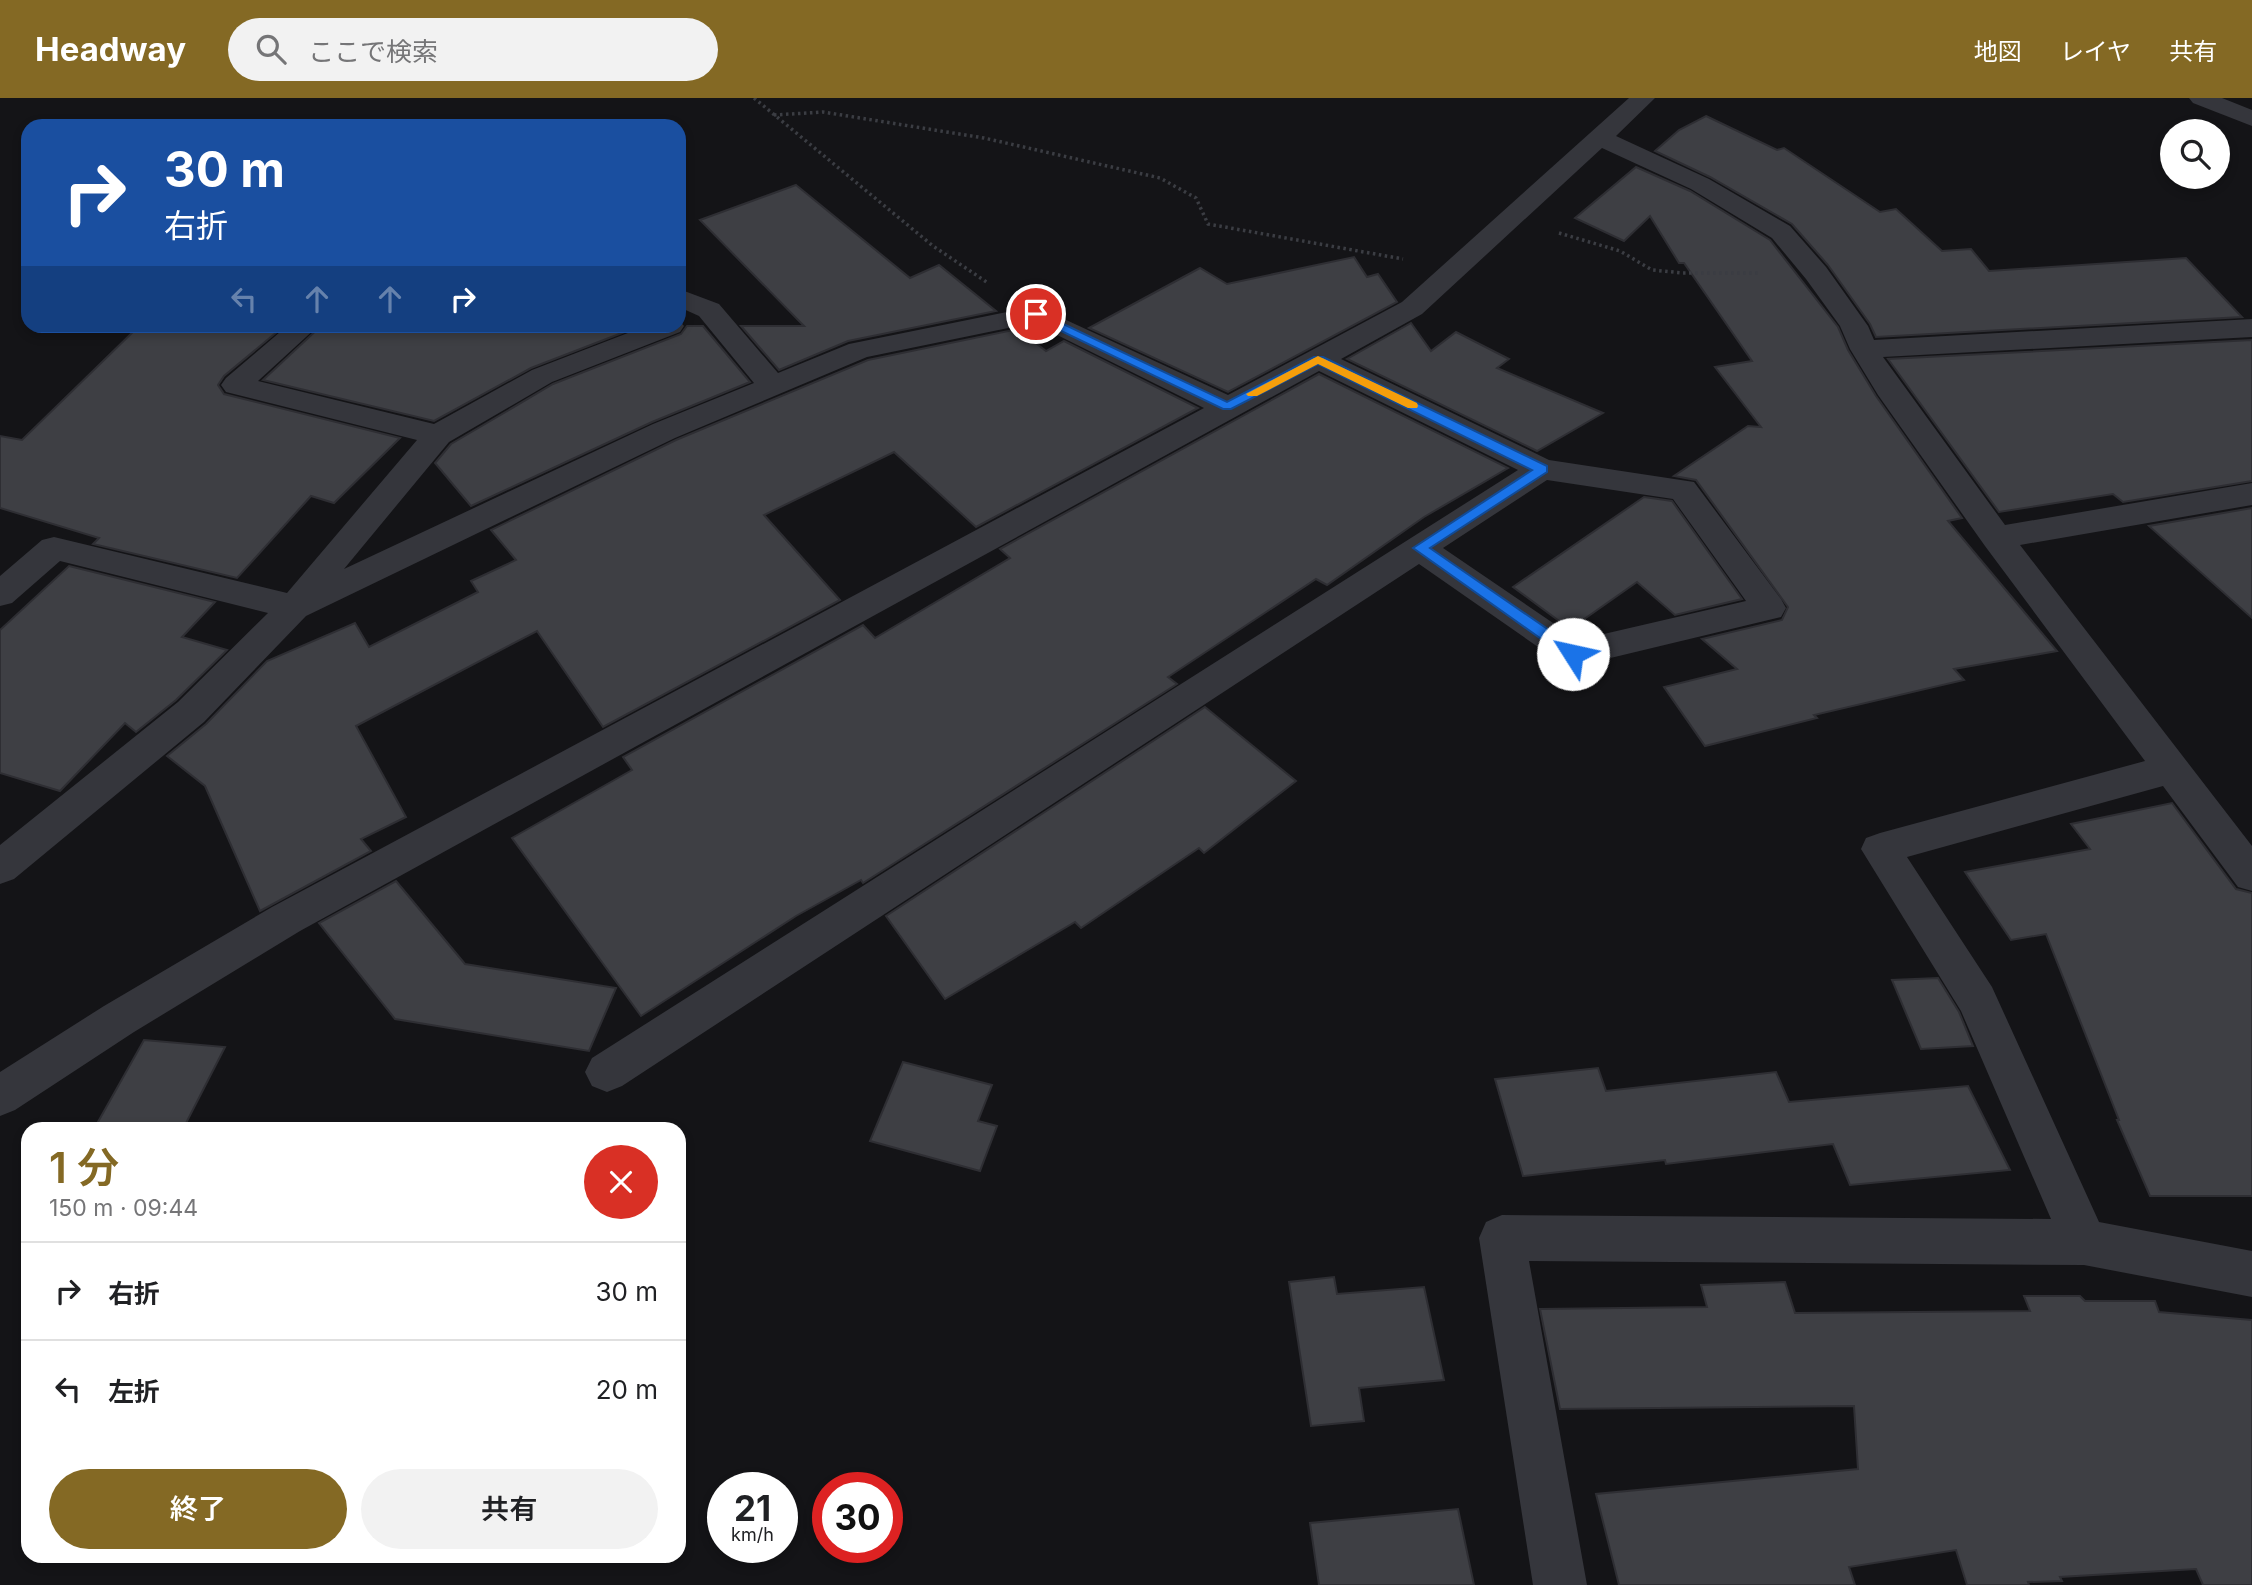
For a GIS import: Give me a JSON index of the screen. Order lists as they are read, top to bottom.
{
  "page": {
    "header": "Headway",
    "search": "ここで検索",
    "nav": ["地図", "レイヤ", "共有"],
    "turn": ["30 m", "右折"],
    "heading": ["1 分", "150 m · 09:44"],
    "list": [
      {
        "name": "右折",
        "value": "30 m"
      },
      {
        "name": "左折",
        "value": "20 m"
      }
    ],
    "buttons": ["終了", "共有"],
    "speed": "21 km/h",
    "limit": "30"
  }
}
